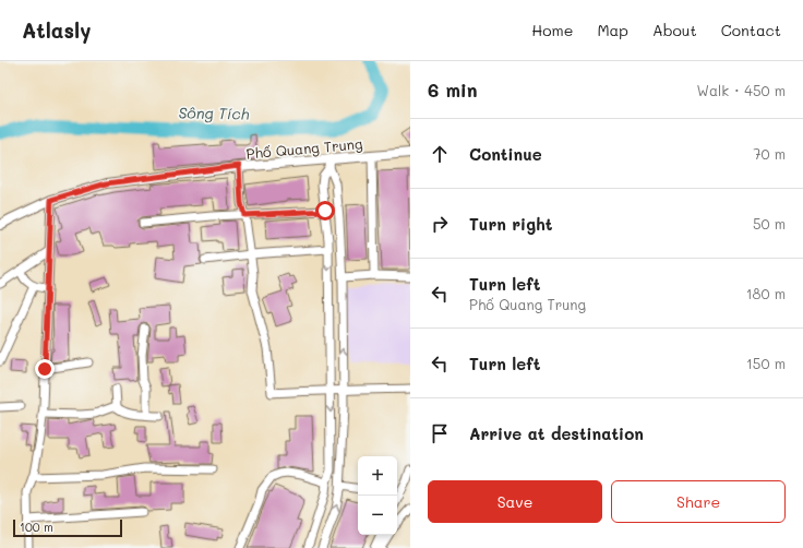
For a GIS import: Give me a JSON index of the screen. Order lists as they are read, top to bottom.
{
  "streets": {
    "street": ["Phố Quang Trung"]
  },
  "water": ["Sông Tích"],
  "scale_bar": "100 m",
  "page": {
    "header": "Atlasly",
    "nav": [
      "Home",
      "Map",
      "About",
      "Contact"
    ],
    "heading": ["6 min", "Walk · 450 m"],
    "list": [
      ["Continue", "70 m"],
      ["Turn right", "50 m"],
      ["Turn left", "Phố Quang Trung", "180 m"],
      ["Turn left", "150 m"],
      "Arrive at destination"
    ],
    "map_buttons": ["+", "−"],
    "buttons": ["Save", "Share"],
    "scale": "100 m"
  }
}
